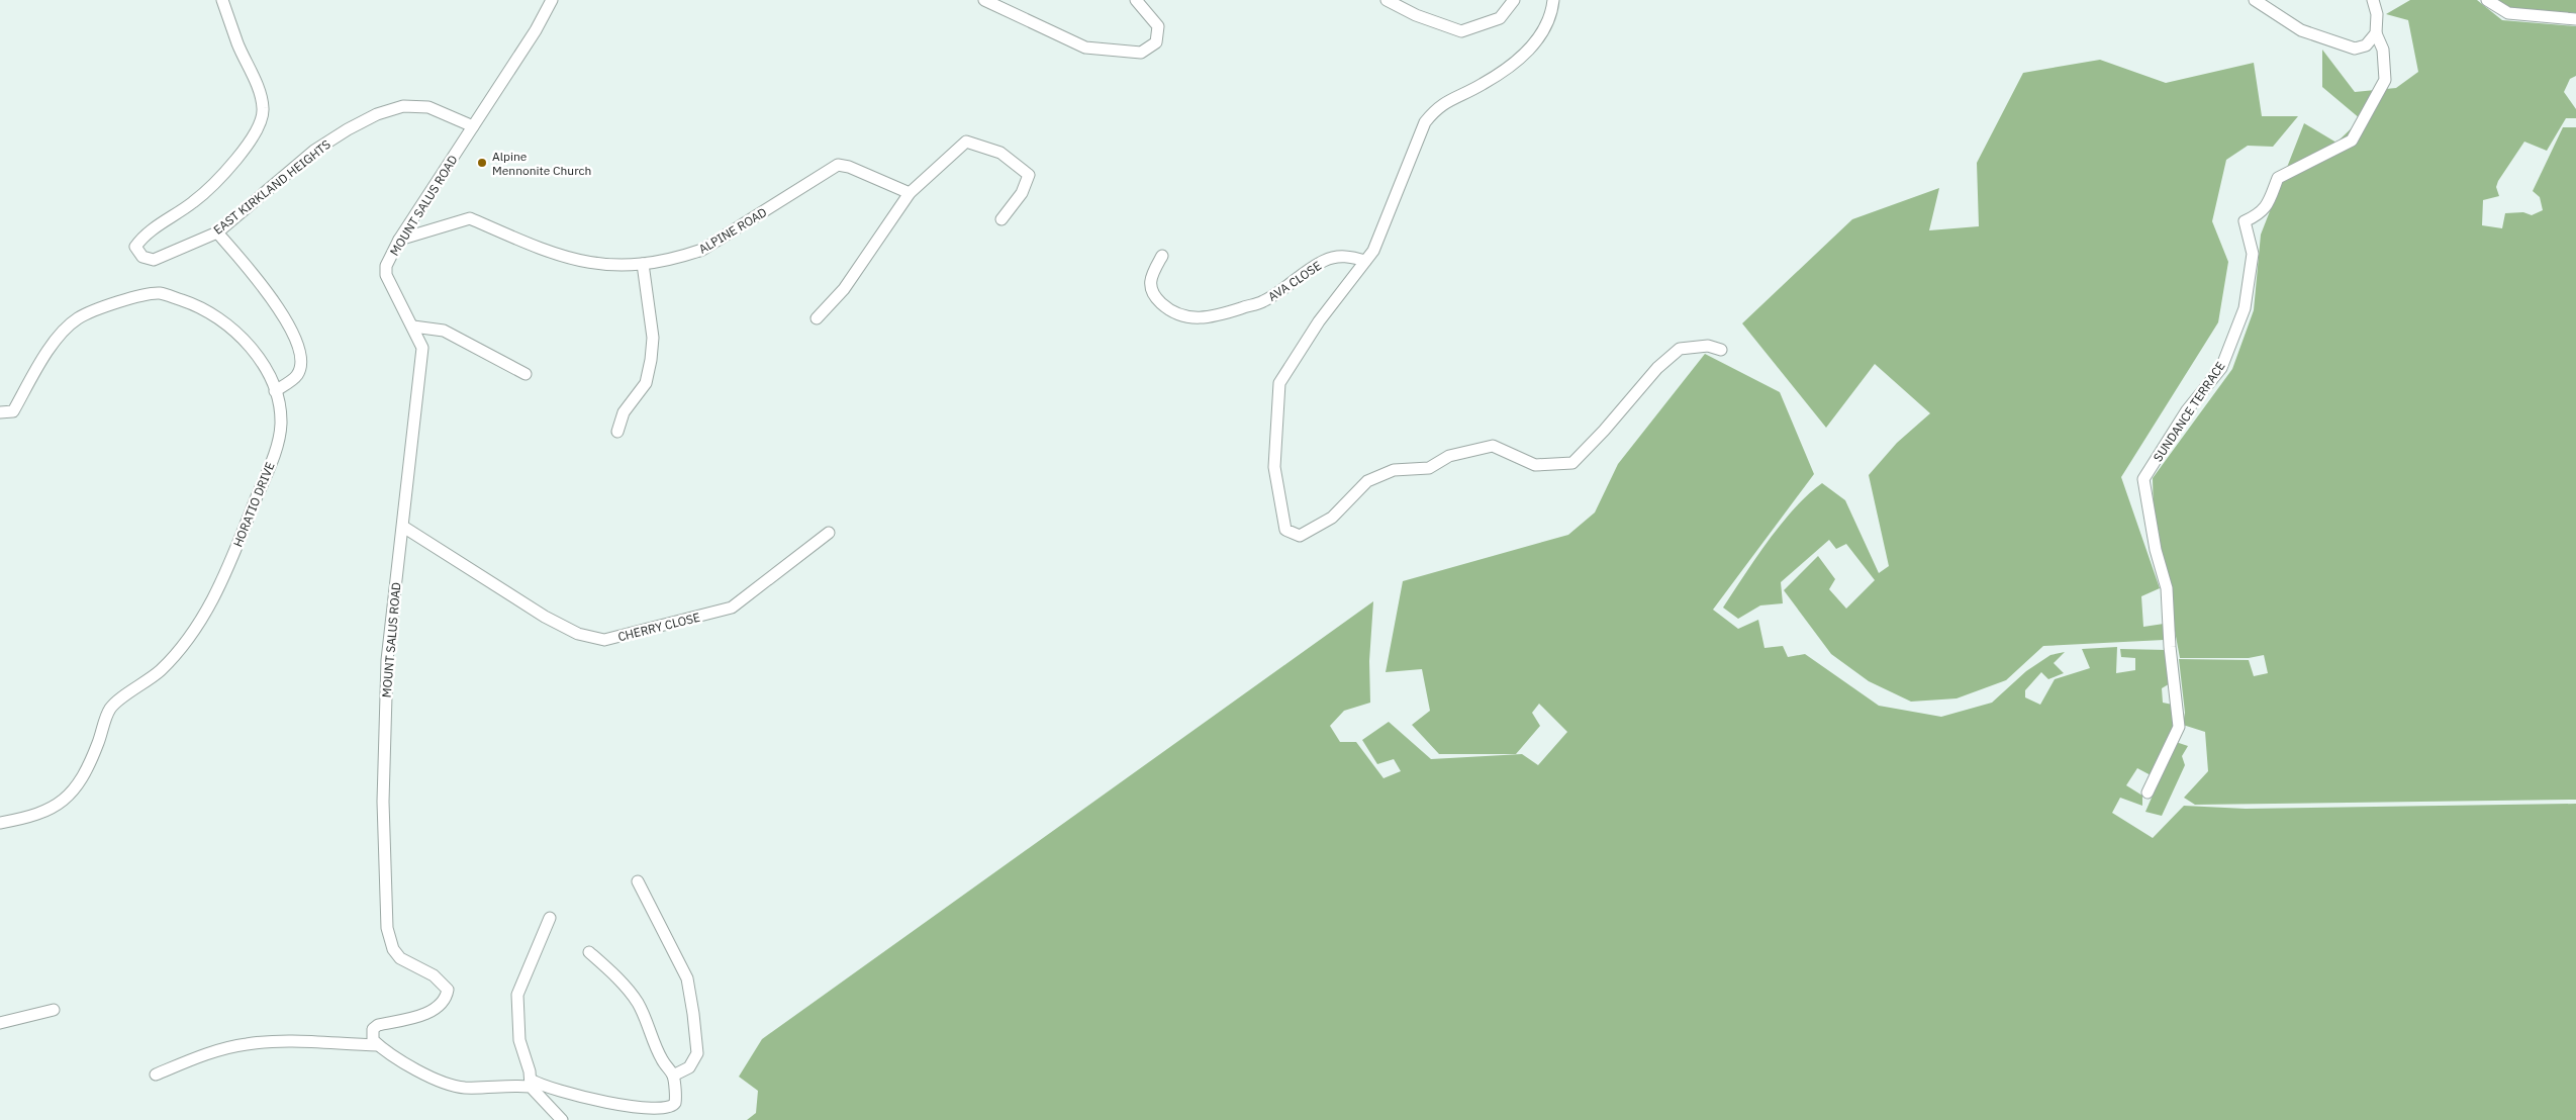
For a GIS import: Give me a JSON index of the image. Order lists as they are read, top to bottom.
{
  "streets": {
    "street": [
      "EAST KIRKLAND HEIGHTS",
      "MOUNT SALUS ROAD",
      "ALPINE ROAD",
      "AVA CLOSE",
      "SUNDANCE TERRACE",
      "HORATIO DRIVE",
      "CHERRY CLOSE"
    ]
  },
  "crossings": [
    ["EAST KIRKLAND HEIGHTS", "MOUNT SALUS ROAD"],
    ["MOUNT SALUS ROAD", "ALPINE ROAD"],
    ["MOUNT SALUS ROAD", "CHERRY CLOSE"]
  ],
  "places": ["Alpine Mennonite Church"]
}
